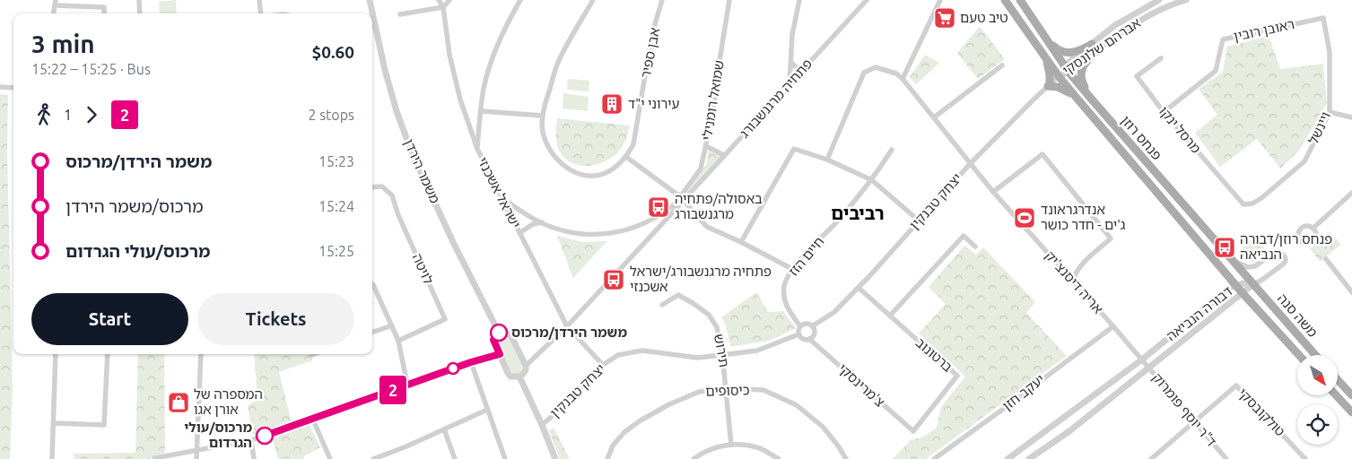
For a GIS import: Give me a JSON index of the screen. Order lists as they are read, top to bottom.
{
  "streets": {
    "main road": ["פנחס רוזן", "משה סנה"],
    "street": [
      "ראובן רובין",
      "אברהם שלונסקי",
      "אבן ספיר",
      "פתחיה מרגנשבורג",
      "שמואל רומנילי",
      "ויינשל",
      "מרסל ינקו",
      "משמר הירדן",
      "ישראל אשכנזי",
      "יצחק טבנקין",
      "חיים הזז",
      "לויטה",
      "אריה דיסנצ'יק",
      "דבורה הנביאה",
      "תירוש",
      "ברטונוב",
      "צ'מרינסקי",
      "כיסופים",
      "יעקב חזן",
      "ד\"ר יוסף פומרוק",
      "טולקובסקי"
    ]
  },
  "crossings": [
    ["ראובן רובין", "ויינשל"],
    ["ראובן רובין", "מרסל ינקו"],
    ["אברהם שלונסקי", "פנחס רוזן"],
    ["אברהם שלונסקי", "יצחק טבנקין"],
    ["פתחיה מרגנשבורג", "שמואל רומנילי"],
    ["פתחיה מרגנשבורג", "ישראל אשכנזי"],
    ["ויינשל", "מרסל ינקו"],
    ["פנחס רוזן", "יצחק טבנקין"],
    ["פנחס רוזן", "דבורה הנביאה"],
    ["פנחס רוזן", "משה סנה"],
    ["ישראל אשכנזי", "יצחק טבנקין"],
    ["יצחק טבנקין", "חיים הזז"],
    ["יצחק טבנקין", "אריה דיסנצ'יק"],
    ["יצחק טבנקין", "תירוש"],
    ["יצחק טבנקין", "ברטונוב"],
    ["יצחק טבנקין", "צ'מרינסקי"],
    ["חיים הזז", "צ'מרינסקי"],
    ["אריה דיסנצ'יק", "דבורה הנביאה"],
    ["אריה דיסנצ'יק", "יעקב חזן"],
    ["אריה דיסנצ'יק", "ד\"ר יוסף פומרוק"],
    ["דבורה הנביאה", "משה סנה"],
    ["דבורה הנביאה", "ד\"ר יוסף פומרוק"],
    ["תירוש", "כיסופים"],
    ["ברטונוב", "צ'מרינסקי"],
    ["ד\"ר יוסף פומרוק", "טולקובסקי"]
  ],
  "districts": ["רביבים"],
  "places": {
    "supermarket": ["טיב טעם"],
    "building": ["עירוני י\"ד"],
    "bus stop": ["באסולה/פתחיה מרגנשבורג", "פנחס רוזן/דבורה הנביאה", "פתחיה מרגנשבורג/ישראל אשכנזי"],
    "sports": ["אנדרגראונד ג'ים - חדר כושר"],
    "other": ["משמר הירדן/מרכוס", "מרכוס/עולי הגרדום"],
    "shop": ["המספרה של אורן אגו"]
  },
  "lines": ["bus line 2"],
  "north": "bottom right",
  "page": {
    "on_map": "2",
    "heading": ["3 min", "15:22 – 15:25 · Bus", "$0.60"],
    "legs": ["1", "2", "2 stops"],
    "list": [
      {
        "name": "משמר הירדן/מרכוס",
        "value": "15:23"
      },
      {
        "name": "מרכוס/משמר הירדן",
        "value": "15:24"
      },
      {
        "name": "מרכוס/עולי הגרדום",
        "value": "15:25"
      }
    ],
    "buttons": ["Start", "Tickets"]
  }
}
